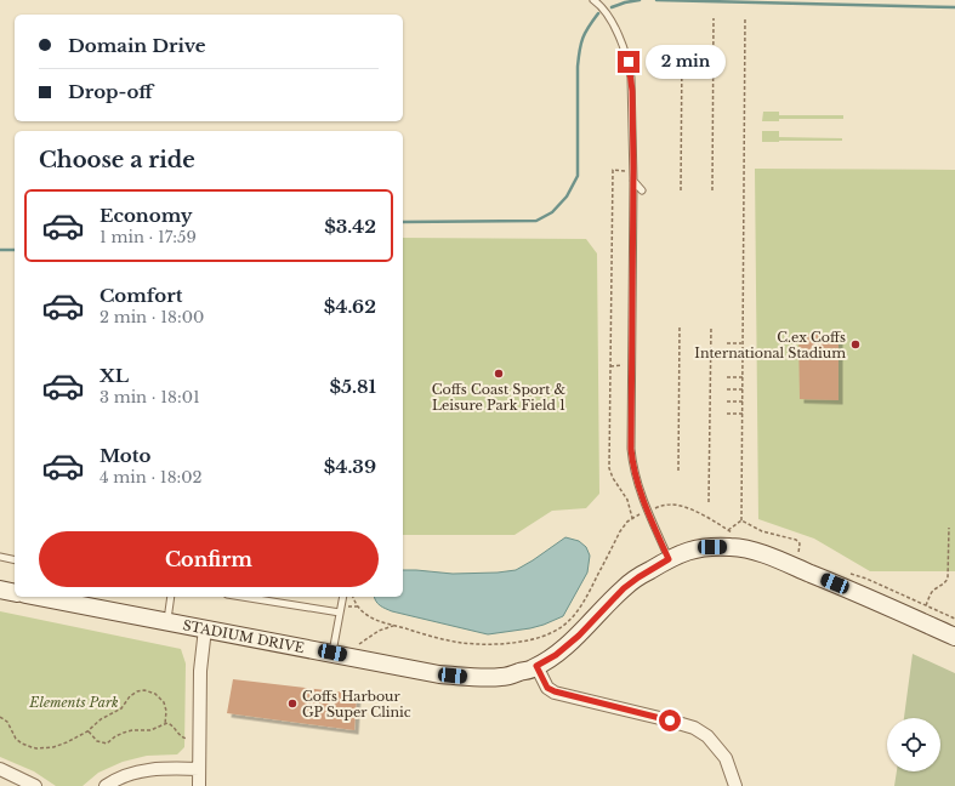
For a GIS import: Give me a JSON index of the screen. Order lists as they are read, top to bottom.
{
  "streets": {
    "main road": ["STADIUM DRIVE"]
  },
  "parks": ["Elements Park"],
  "places": ["C.ex Coffs International Stadium", "Coffs Coast Sport & Leisure Park Field 1", "Coffs Harbour GP Super Clinic"],
  "page": {
    "banner": ["Domain Drive", "Drop-off"],
    "bubble": "2 min",
    "heading": "Choose a ride",
    "list": [
      {
        "name": "Economy",
        "note": "1 min · 17:59",
        "value": "$3.42"
      },
      {
        "name": "Comfort",
        "note": "2 min · 18:00",
        "value": "$4.62"
      },
      {
        "name": "XL",
        "note": "3 min · 18:01",
        "value": "$5.81"
      },
      {
        "name": "Moto",
        "note": "4 min · 18:02",
        "value": "$4.39"
      }
    ],
    "buttons": "Confirm"
  }
}
